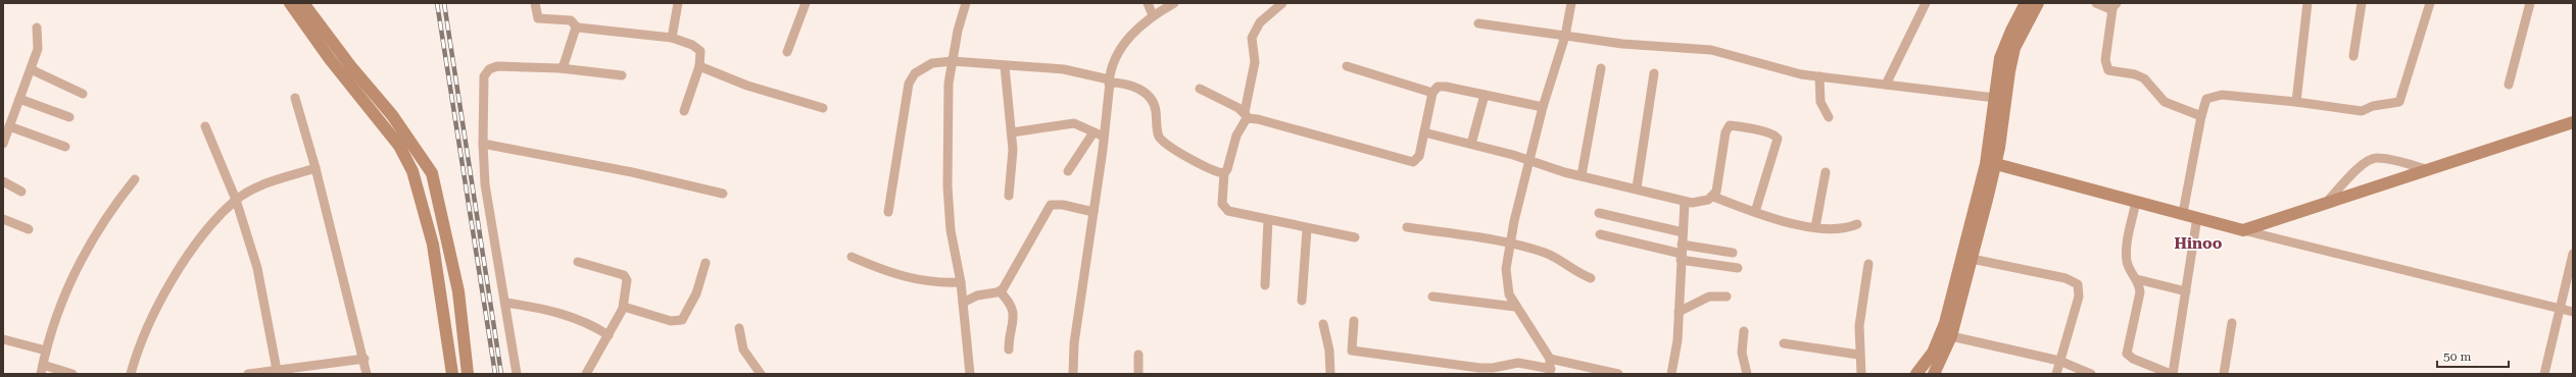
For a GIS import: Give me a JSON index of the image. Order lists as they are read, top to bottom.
{
  "districts": ["Hinoo"],
  "scale_bar": "50 m"
}
